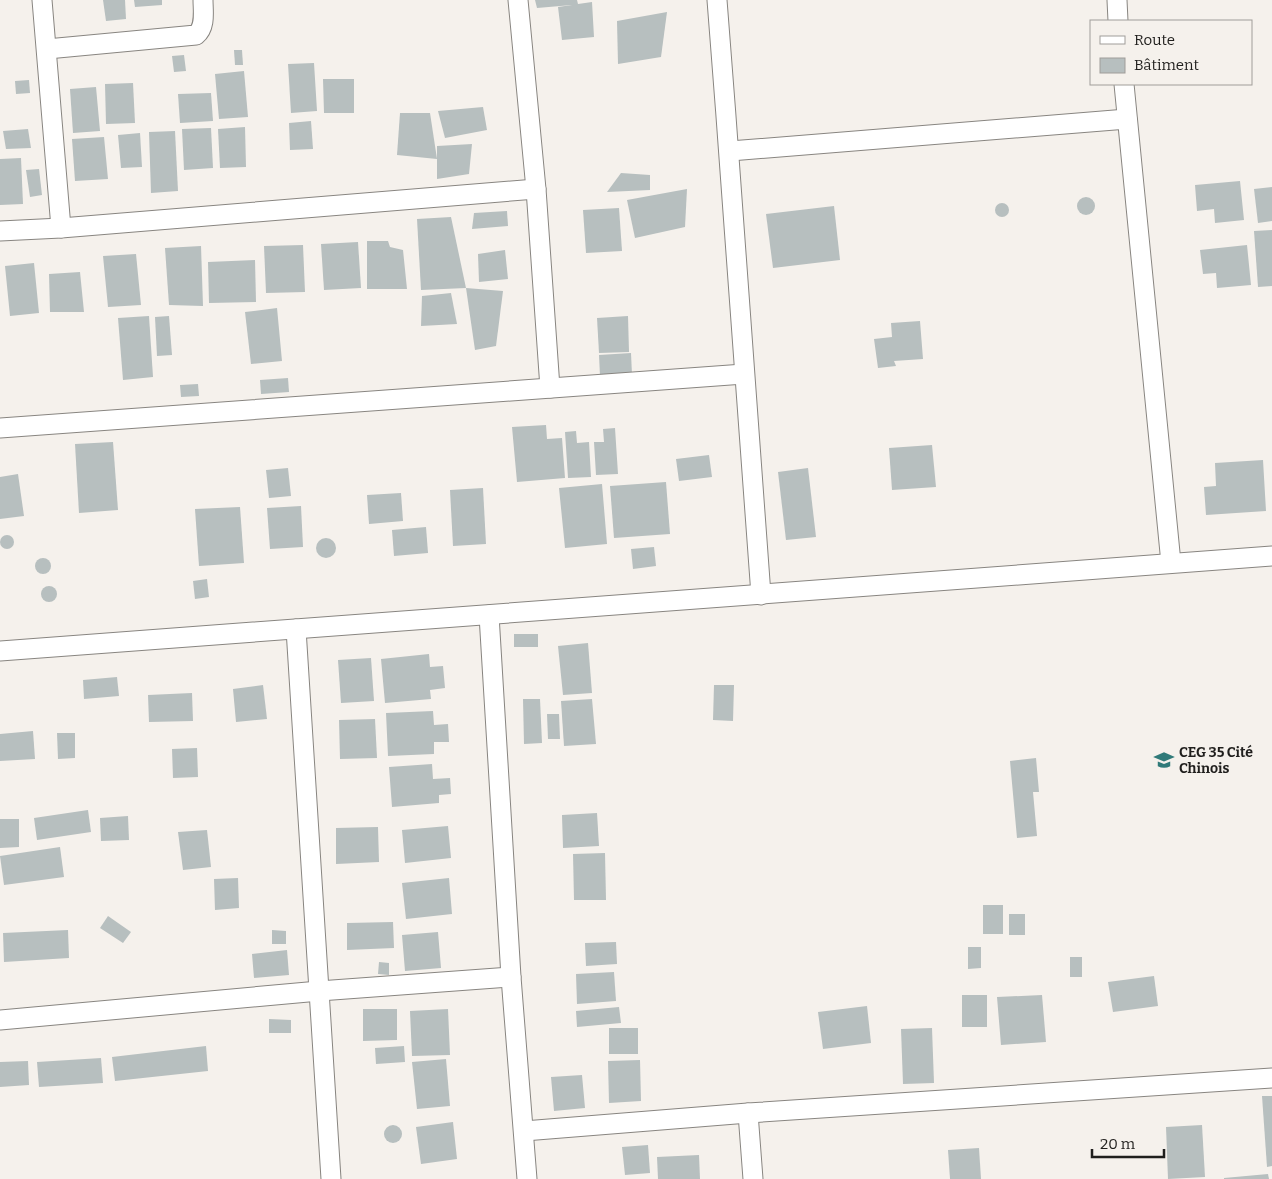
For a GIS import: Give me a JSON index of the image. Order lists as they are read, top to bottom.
{
  "places": {
    "school or university": ["CEG 35 Cité Chinois"]
  },
  "legend": ["Route", "Bâtiment"],
  "scale_bar": "20 m"
}
